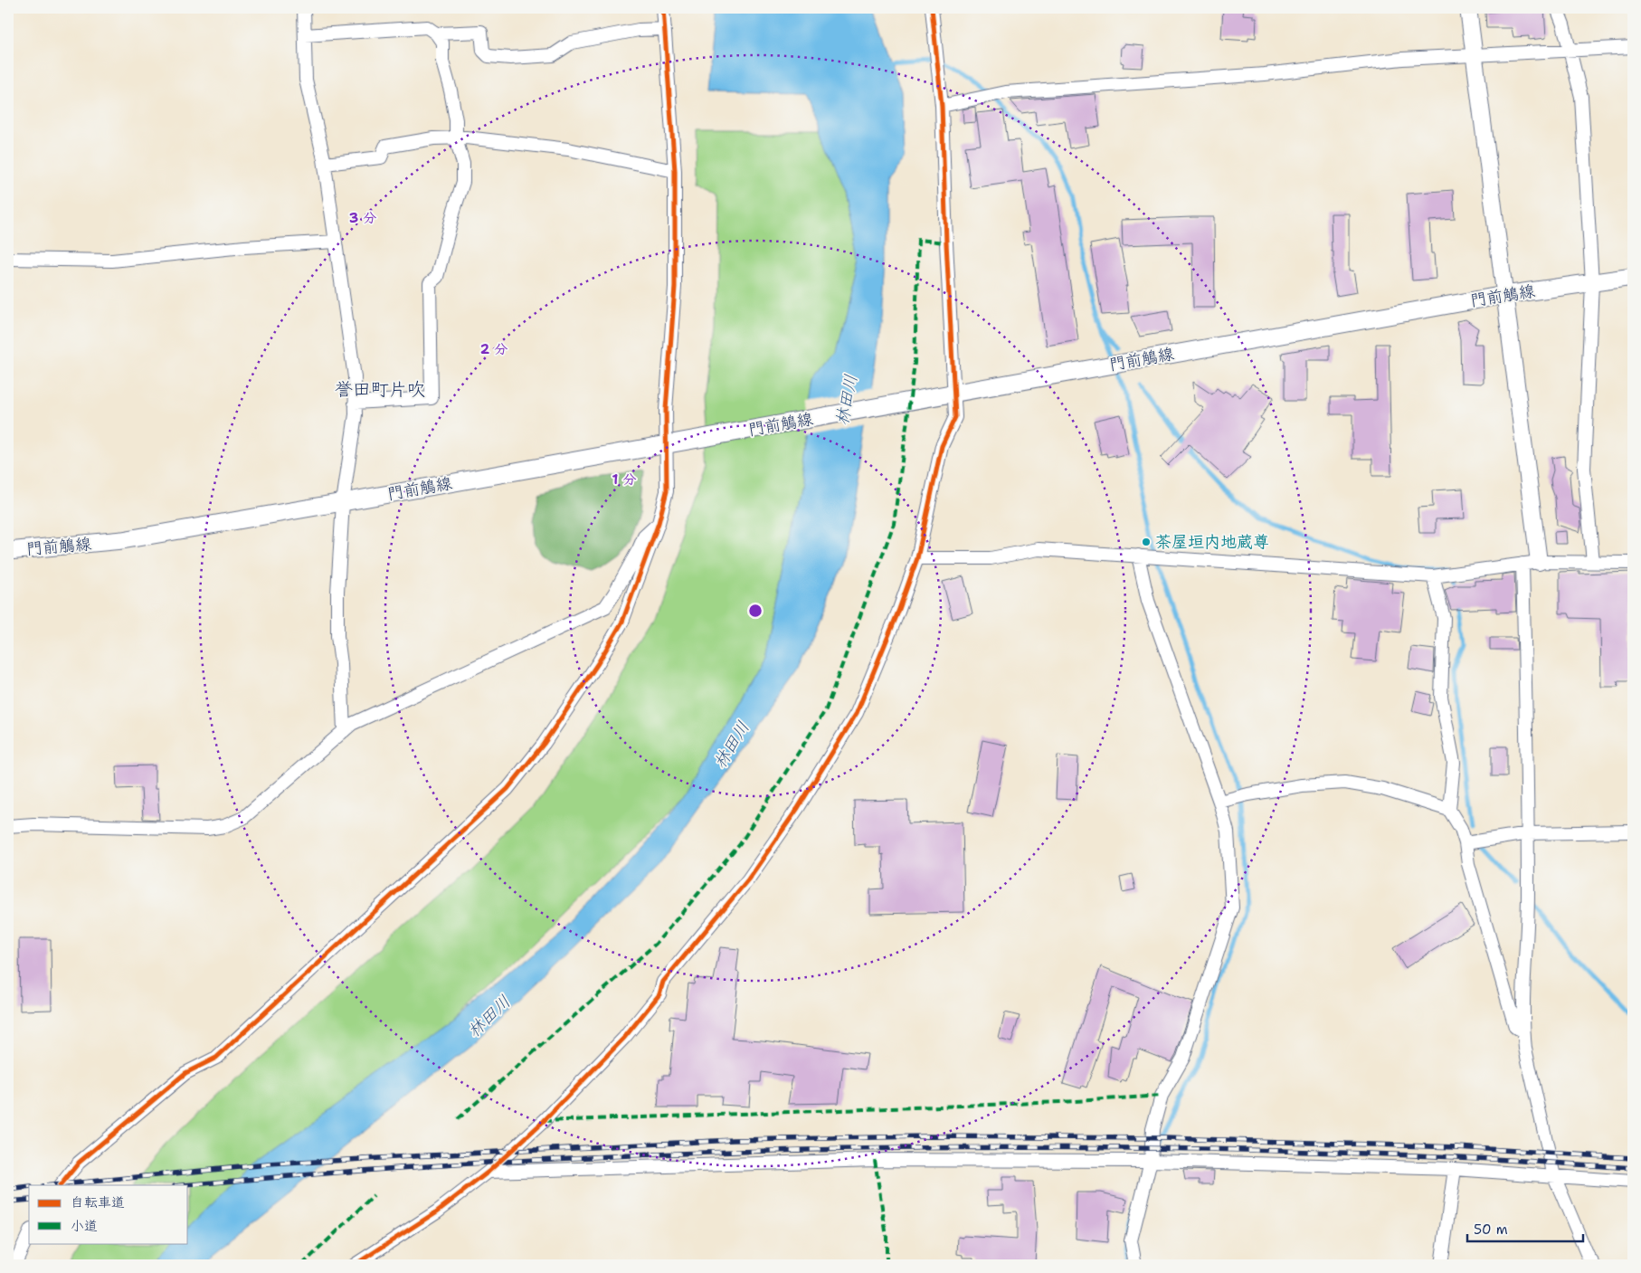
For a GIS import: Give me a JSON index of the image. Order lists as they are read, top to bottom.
{
  "streets": {
    "main road": ["門前鵤線"]
  },
  "districts": ["誉田町片吹"],
  "water": ["林田川"],
  "places": ["茶屋垣内地蔵尊"],
  "legend": ["自転車道", "小道"],
  "scale_bar": "50 m",
  "rings": ["3 分", "2 分", "1 分"]
}
